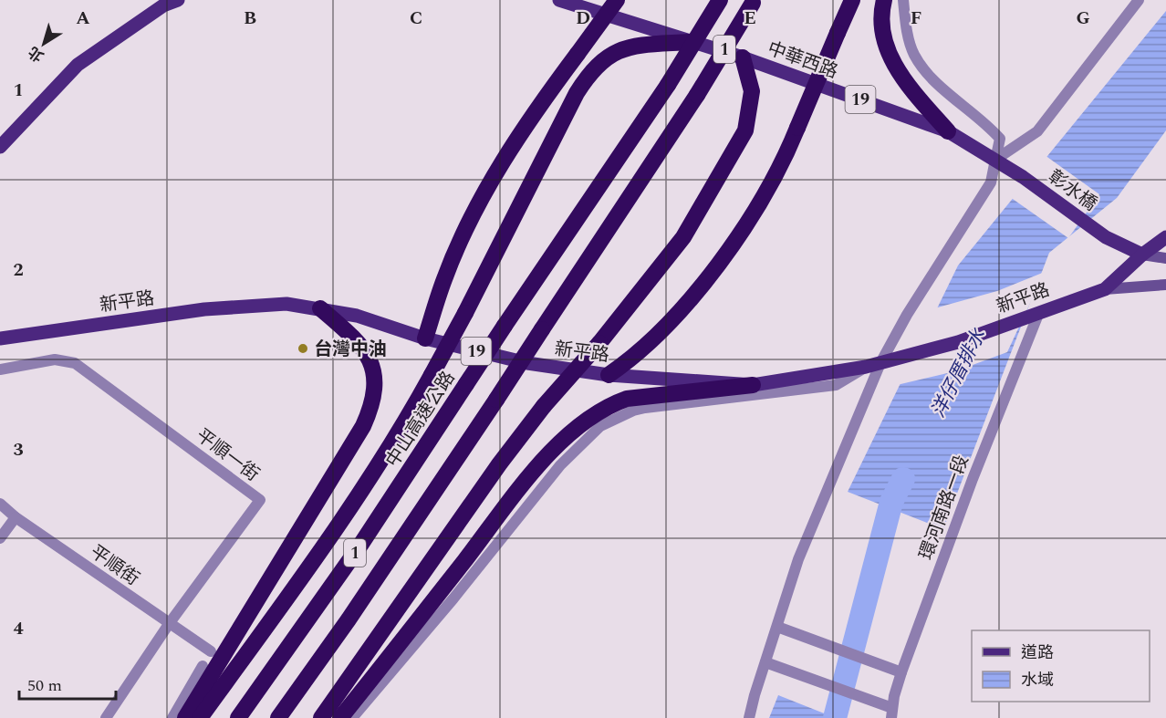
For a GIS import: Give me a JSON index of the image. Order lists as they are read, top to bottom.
{
  "streets": {
    "highway": ["1", "中山高速公路"],
    "main road": [
      "中華西路",
      "19",
      "彰水橋",
      "新平路"
    ],
    "street": ["平順一街", "環河南路一段", "平順街"]
  },
  "crossings": [
    ["中華西路", "彰水橋"],
    ["19", "彰水橋"],
    ["19", "新平路"],
    ["彰水橋", "新平路"],
    ["新平路", "環河南路一段"],
    ["平順一街", "平順街"]
  ],
  "water": ["洋仔厝排水"],
  "places": ["台灣中油"],
  "legend": ["道路", "水域"],
  "scale_bar": "50 m",
  "north": "bottom left",
  "grid": {
    "columns": [
      "A",
      "B",
      "C",
      "D",
      "E",
      "F",
      "G"
    ],
    "rows": [
      "1",
      "2",
      "3",
      "4"
    ]
  }
}
